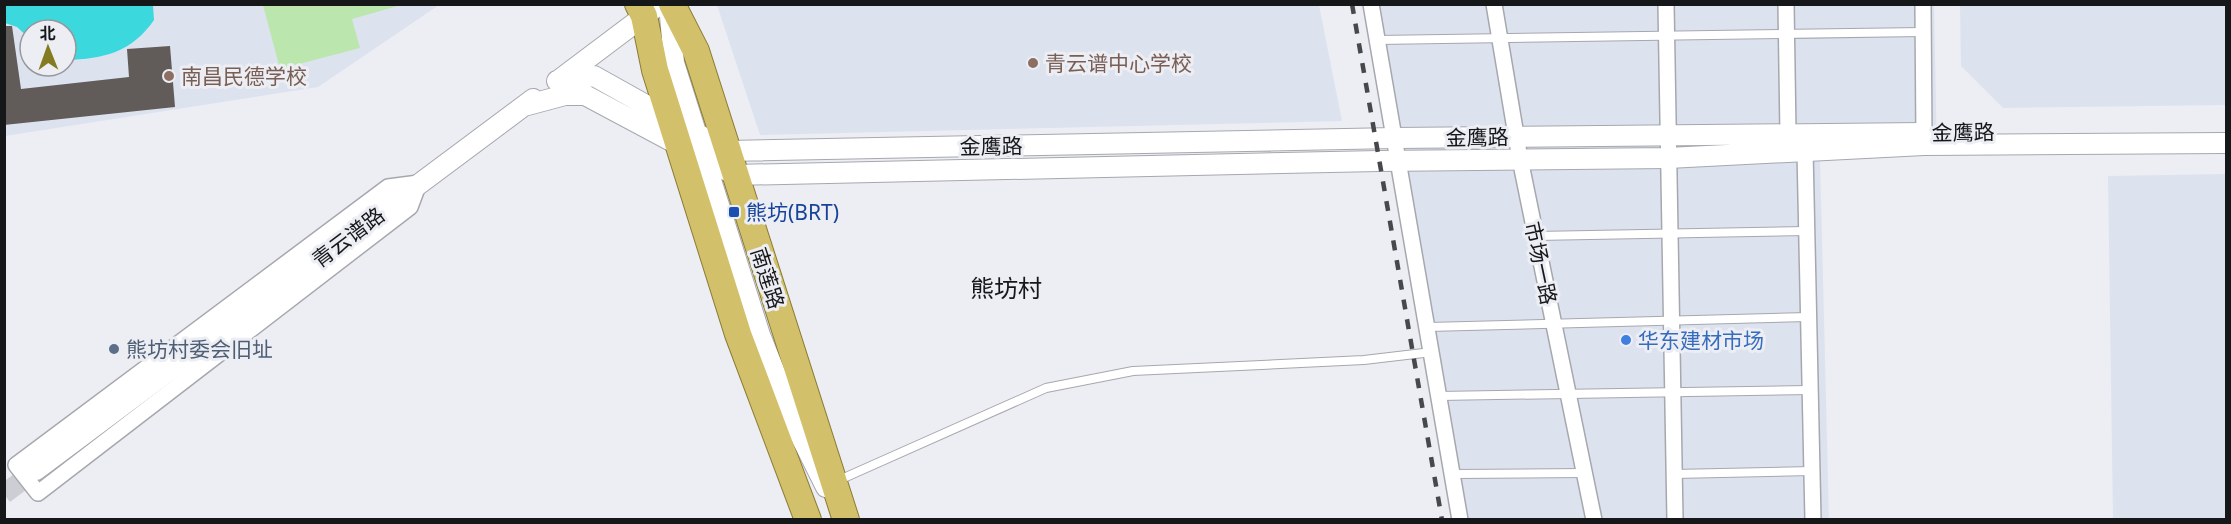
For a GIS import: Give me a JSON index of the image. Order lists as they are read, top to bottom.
{
  "streets": {
    "highway": ["南莲路"],
    "street": ["金鹰路", "青云谱路", "市场一路"]
  },
  "crossings": [
    ["金鹰路", "市场一路"],
    ["金鹰路", "南莲路"]
  ],
  "districts": ["熊坊村"],
  "places": {
    "other": [
      "青云谱中心学校",
      "南昌民德学校",
      "华东建材市场",
      "熊坊村委会旧址"
    ],
    "transit": ["熊坊(BRT)"]
  },
  "north": "top"
}
